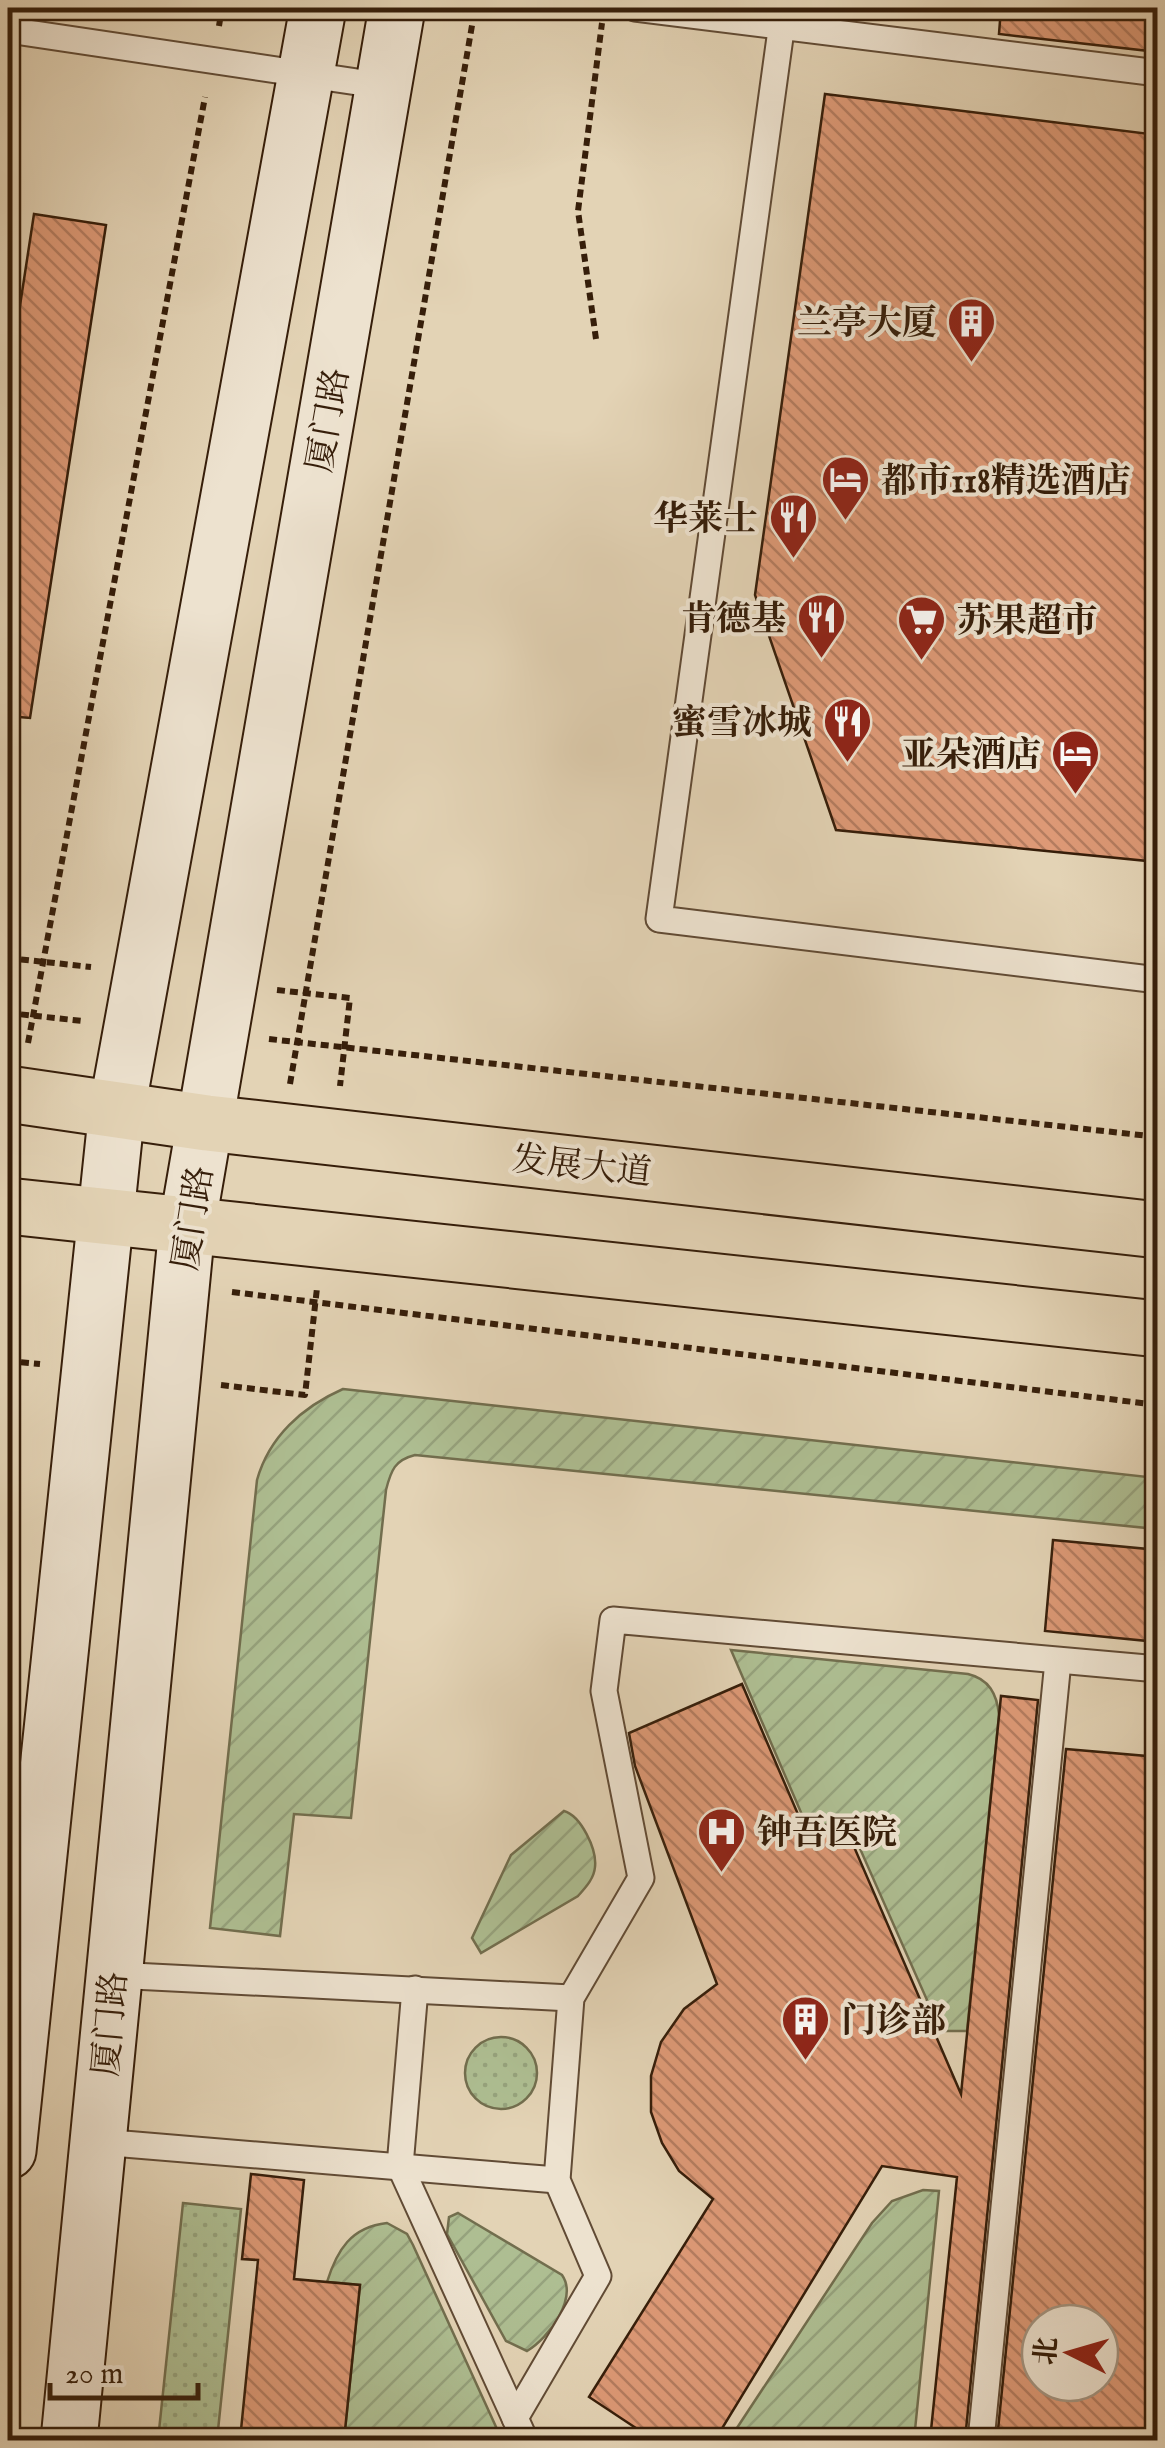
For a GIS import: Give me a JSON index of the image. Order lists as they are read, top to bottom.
{
  "streets": {
    "main road": ["发展大道"],
    "street": ["厦门路"]
  },
  "crossings": [
    ["厦门路", "发展大道"]
  ],
  "places": {
    "building": ["兰亭大厦", "门诊部"],
    "hotel": ["都市118精选酒店", "亚朵酒店"],
    "restaurant": ["华莱士", "肯德基", "蜜雪冰城"],
    "supermarket": ["苏果超市"],
    "hospital": ["钟吾医院"]
  },
  "scale_bar": "20 m",
  "north": "left"
}
